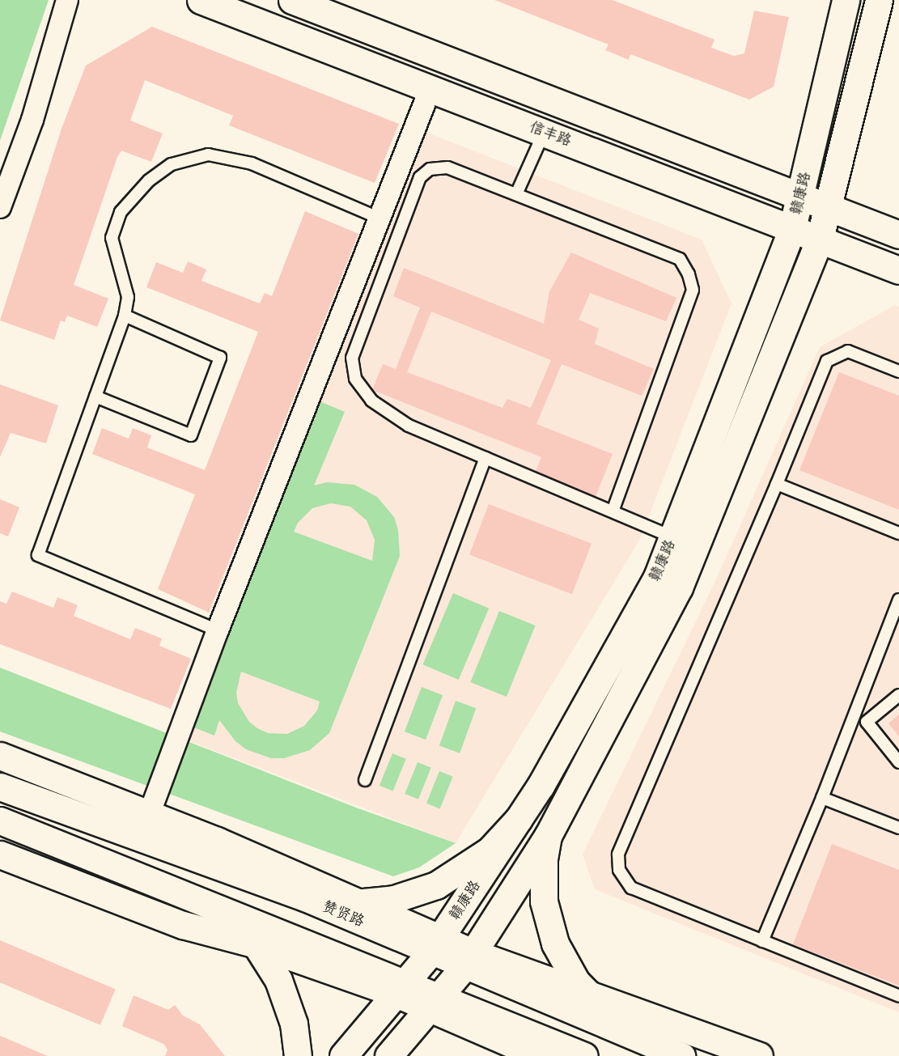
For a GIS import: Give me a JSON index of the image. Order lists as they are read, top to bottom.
{
  "streets": {
    "main road": ["信丰路", "赣康路", "赞贤路"]
  },
  "crossings": [
    ["信丰路", "赣康路"],
    ["赣康路", "赞贤路"]
  ]
}
